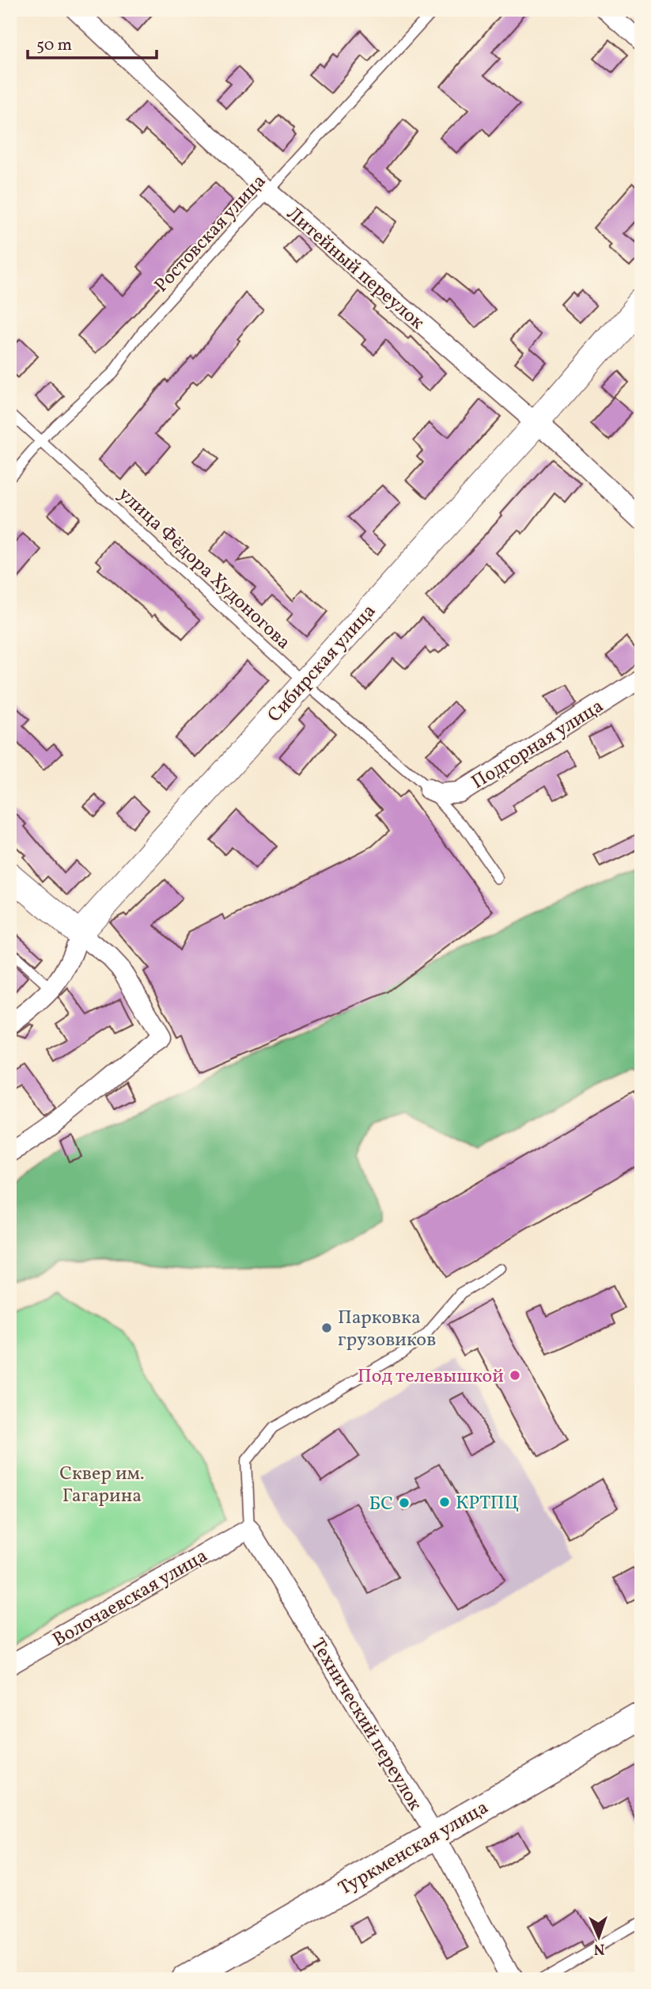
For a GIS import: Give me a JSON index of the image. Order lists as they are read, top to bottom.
{
  "streets": {
    "main road": ["Туркменская улица"],
    "street": [
      "Литейный переулок",
      "Сибирская улица",
      "Подгорная улица",
      "Волочаевская улица",
      "Технический переулок"
    ],
    "lane": ["Ростовская улица", "улица Фёдора Худоногова"]
  },
  "crossings": [
    ["Ростовская улица", "Литейный переулок"],
    ["Ростовская улица", "улица Фёдора Худоногова"],
    ["Литейный переулок", "Сибирская улица"],
    ["улица Фёдора Худоногова", "Сибирская улица"],
    ["улица Фёдора Худоногова", "Подгорная улица"],
    ["Волочаевская улица", "Технический переулок"],
    ["Технический переулок", "Туркменская улица"]
  ],
  "parks": ["Сквер им. Гагарина"],
  "places": [
    "Парковка грузовиков",
    "Под телевышкой",
    "КРТПЦ",
    "БС"
  ],
  "scale_bar": "50 m",
  "north": "bottom"
}
